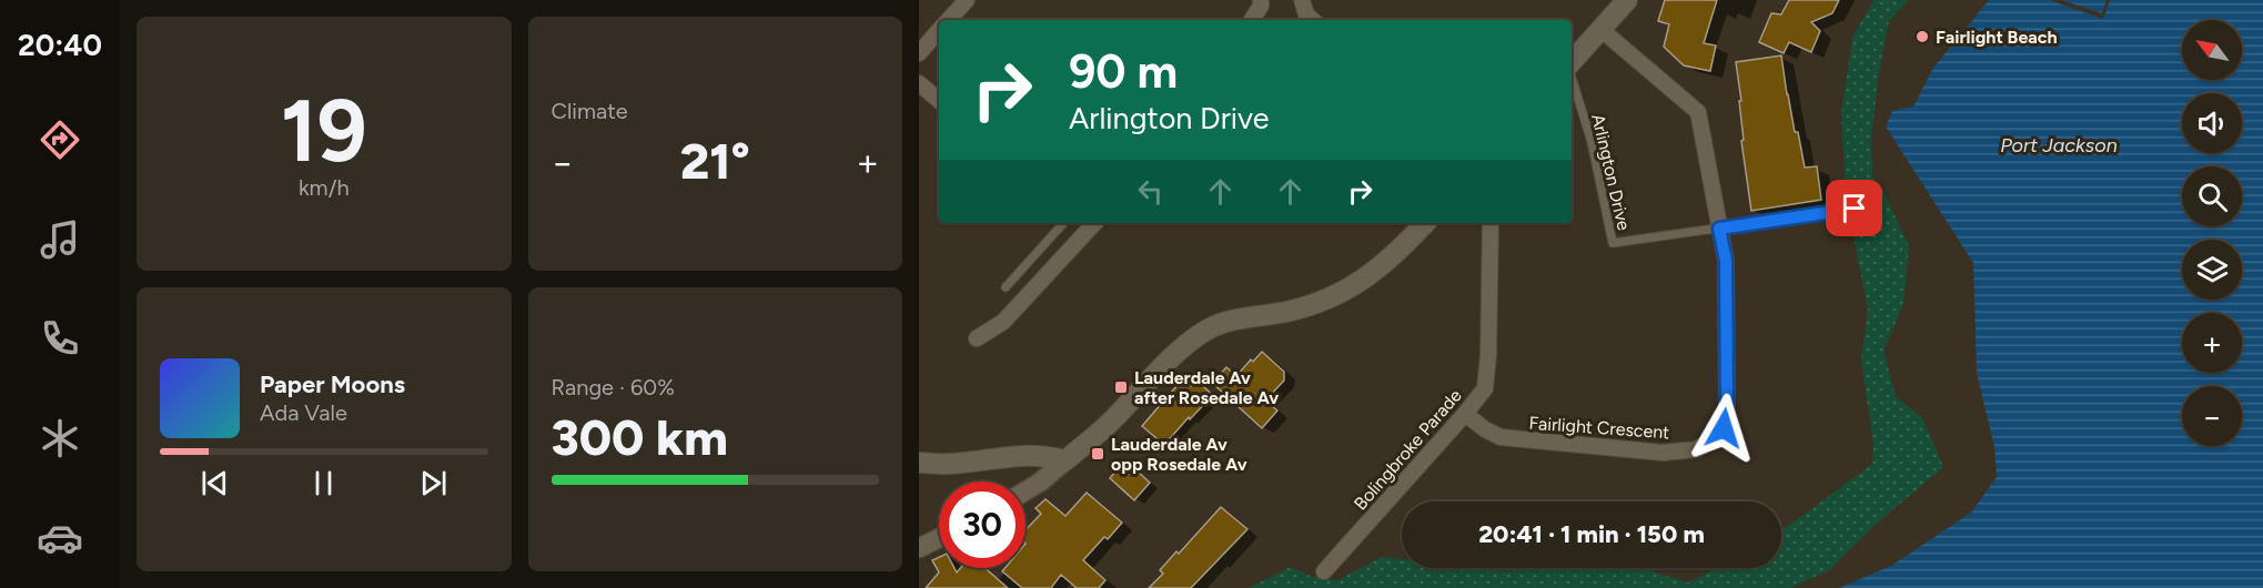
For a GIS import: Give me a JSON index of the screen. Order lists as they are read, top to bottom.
{
  "streets": {
    "street": ["Fairlight Crescent", "Bolingbroke Parade"],
    "lane": ["Arlington Drive"]
  },
  "crossings": [
    ["Arlington Drive", "Fairlight Crescent"],
    ["Fairlight Crescent", "Bolingbroke Parade"]
  ],
  "water": ["Port Jackson"],
  "places": {
    "other": ["Fairlight Beach"],
    "transit": ["Lauderdale Av after Rosedale Av", "Lauderdale Av opp Rosedale Av"]
  },
  "north": "top left",
  "page": {
    "tabs": "20:40",
    "tile": [
      ["19", "km/h"],
      "Climate",
      ["Range · 60%", "300 km"]
    ],
    "map_buttons": ["+", "−"],
    "turn": ["90 m", "Arlington Drive"],
    "heat": ["−", "21°", "+"],
    "song": ["Paper Moons", "Ada Vale"],
    "limit": "30",
    "trip": "20:41 · 1 min · 150 m"
  }
}
